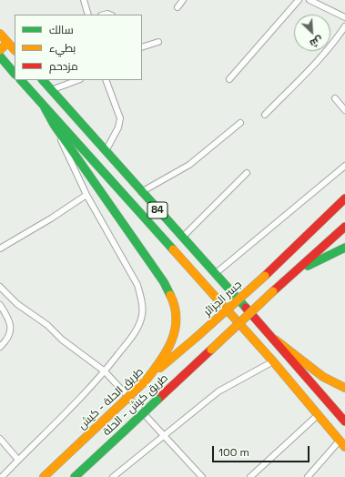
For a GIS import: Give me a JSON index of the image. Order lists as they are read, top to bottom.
{
  "streets": {
    "main road": [
      "84",
      "جسر الجزائر",
      "طريق الحلة - كيش",
      "طريق كيش - الحلة"
    ]
  },
  "crossings": [
    ["جسر الجزائر", "طريق الحلة - كيش"]
  ],
  "legend": ["سالك", "بطيء", "مزدحم"],
  "scale_bar": "100 m",
  "north": "bottom right"
}
